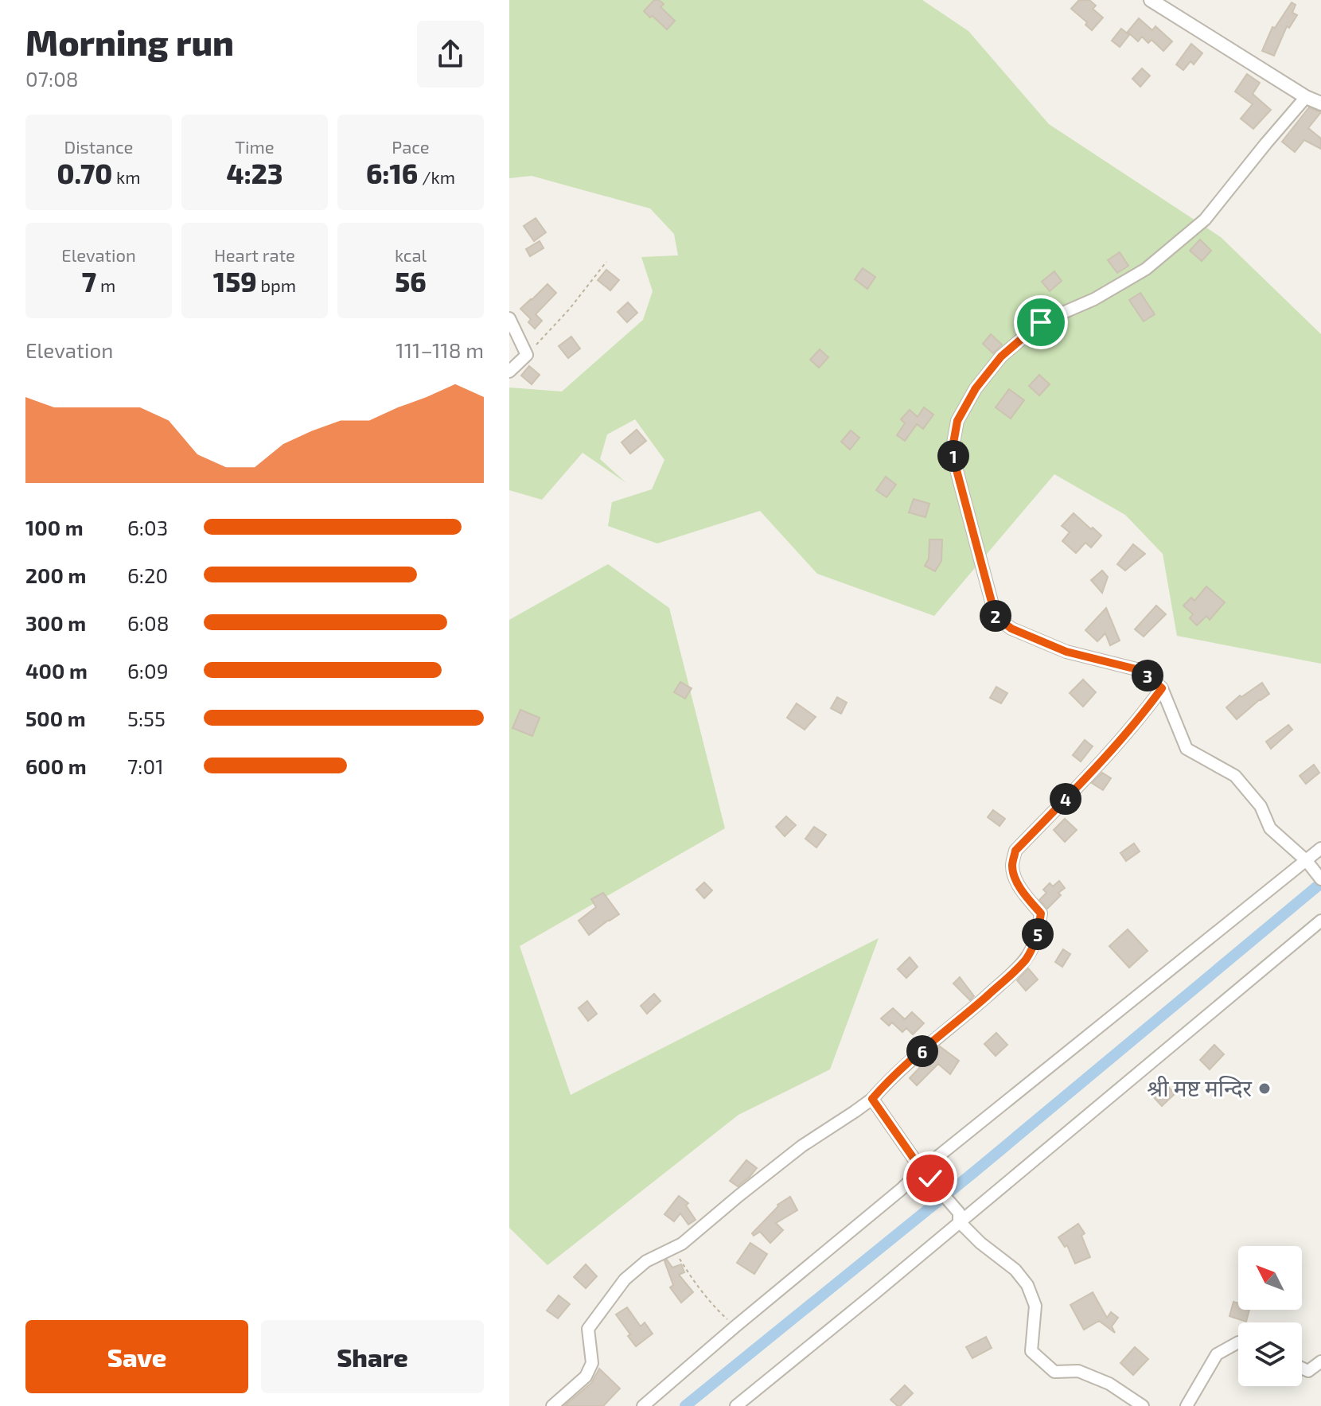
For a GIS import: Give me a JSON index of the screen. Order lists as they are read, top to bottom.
{
  "places": ["श्री मष्ट मन्दिर"],
  "north": "top left",
  "page": {
    "heading": ["Morning run", "07:08"],
    "stats": [
      ["Distance", "0.70 km"],
      ["Time", "4:23"],
      ["Pace", "6:16 /km"],
      ["Elevation", "7 m"],
      ["Heart rate", "159 bpm"],
      ["kcal", "56"]
    ],
    "chart": ["Elevation", "111–118 m"],
    "pins": [
      "1",
      "2",
      "3",
      "4",
      "5",
      "6"
    ],
    "list": [
      {
        "name": "100 m",
        "note": "6:03"
      },
      {
        "name": "200 m",
        "note": "6:20"
      },
      {
        "name": "300 m",
        "note": "6:08"
      },
      {
        "name": "400 m",
        "note": "6:09"
      },
      {
        "name": "500 m",
        "note": "5:55"
      },
      {
        "name": "600 m",
        "note": "7:01"
      }
    ],
    "buttons": ["Save", "Share"]
  }
}
